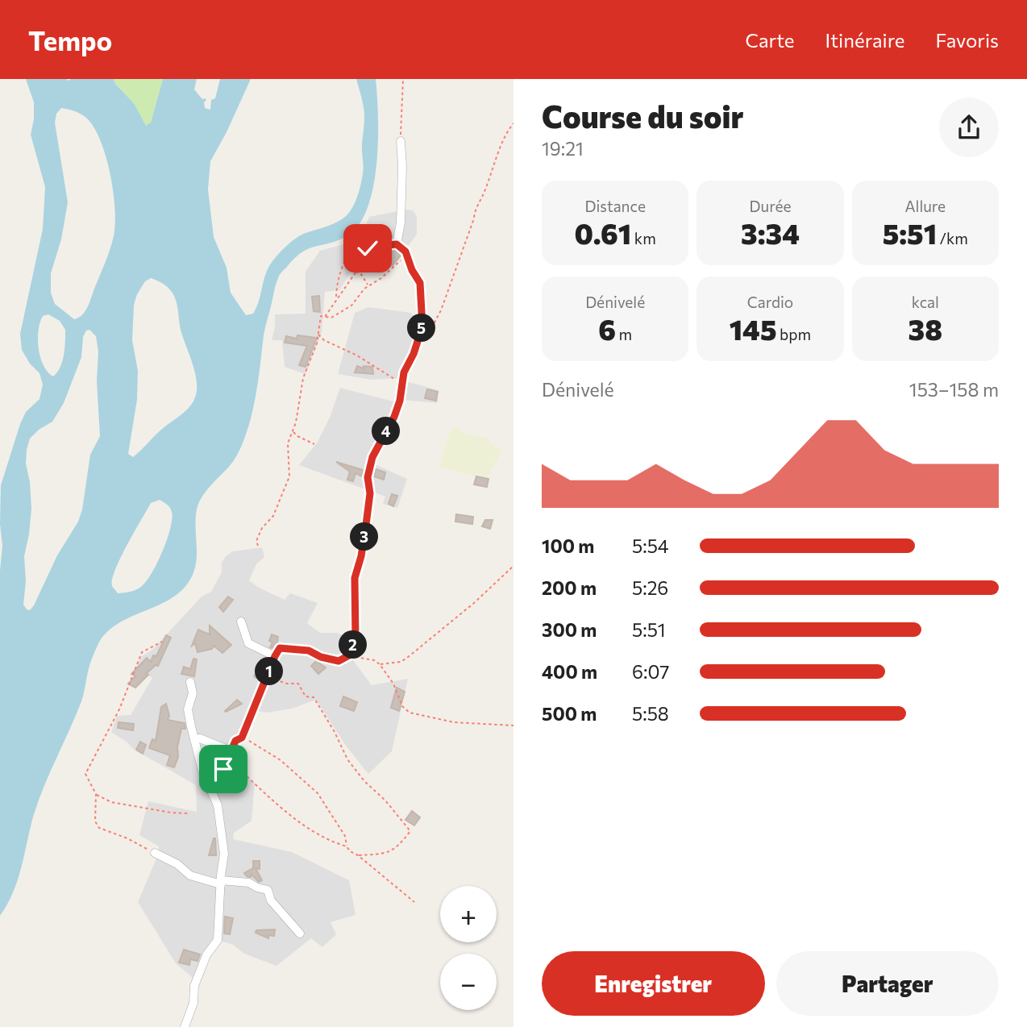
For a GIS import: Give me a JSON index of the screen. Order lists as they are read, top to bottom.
{
  "page": {
    "header": "Tempo",
    "nav": ["Carte", "Itinéraire", "Favoris"],
    "heading": ["Course du soir", "19:21"],
    "stats": [
      ["Distance", "0.61 km"],
      ["Durée", "3:34"],
      ["Allure", "5:51 /km"],
      ["Dénivelé", "6 m"],
      ["Cardio", "145 bpm"],
      ["kcal", "38"]
    ],
    "pins": [
      "5",
      "4",
      "3",
      "2",
      "1"
    ],
    "chart": ["Dénivelé", "153–158 m"],
    "list": [
      {
        "name": "100 m",
        "note": "5:54"
      },
      {
        "name": "200 m",
        "note": "5:26"
      },
      {
        "name": "300 m",
        "note": "5:51"
      },
      {
        "name": "400 m",
        "note": "6:07"
      },
      {
        "name": "500 m",
        "note": "5:58"
      }
    ],
    "map_buttons": ["+", "−"],
    "buttons": ["Enregistrer", "Partager"]
  }
}
